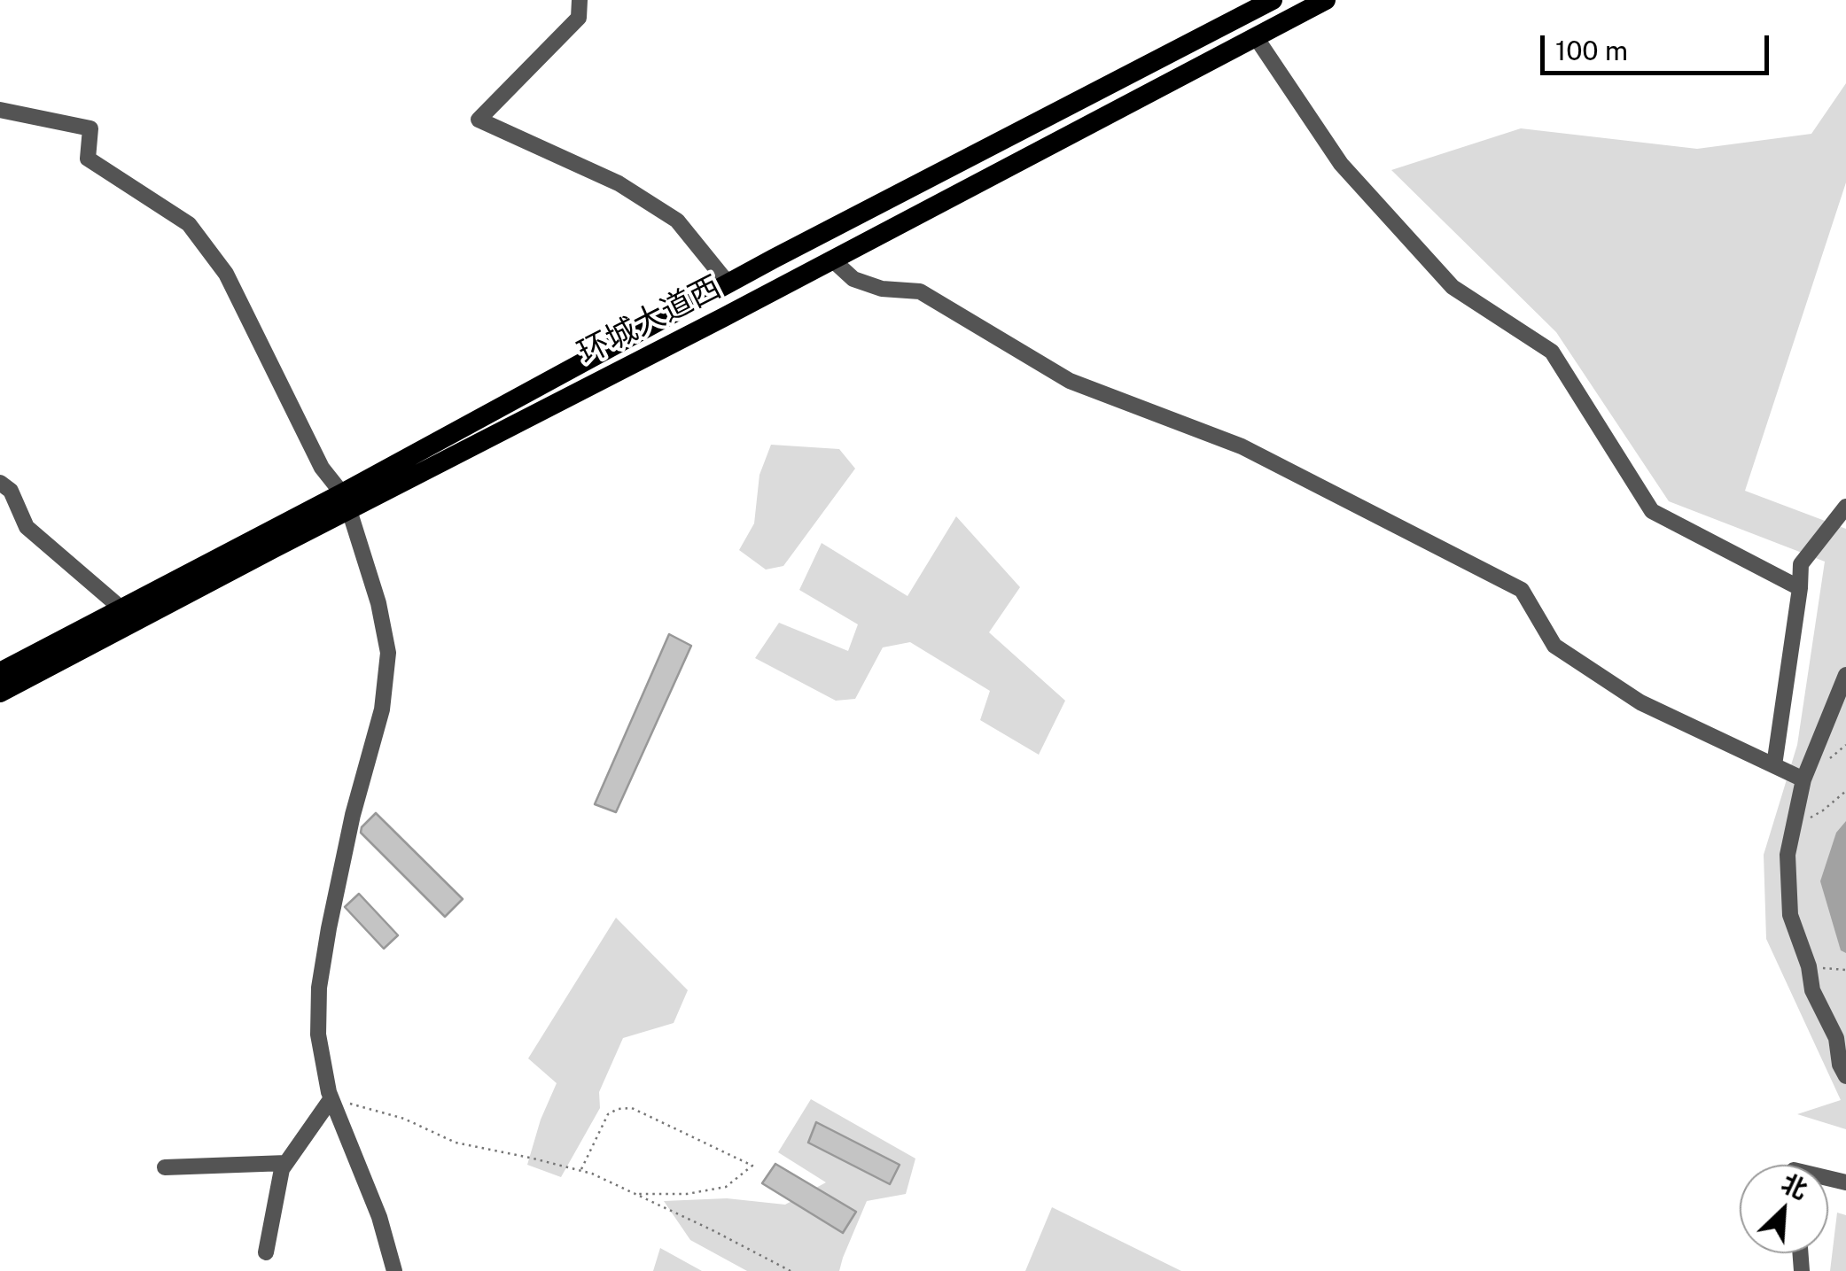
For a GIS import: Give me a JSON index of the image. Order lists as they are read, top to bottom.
{
  "streets": {
    "main road": ["环城大道西"]
  },
  "scale_bar": "100 m",
  "north": "top right"
}
